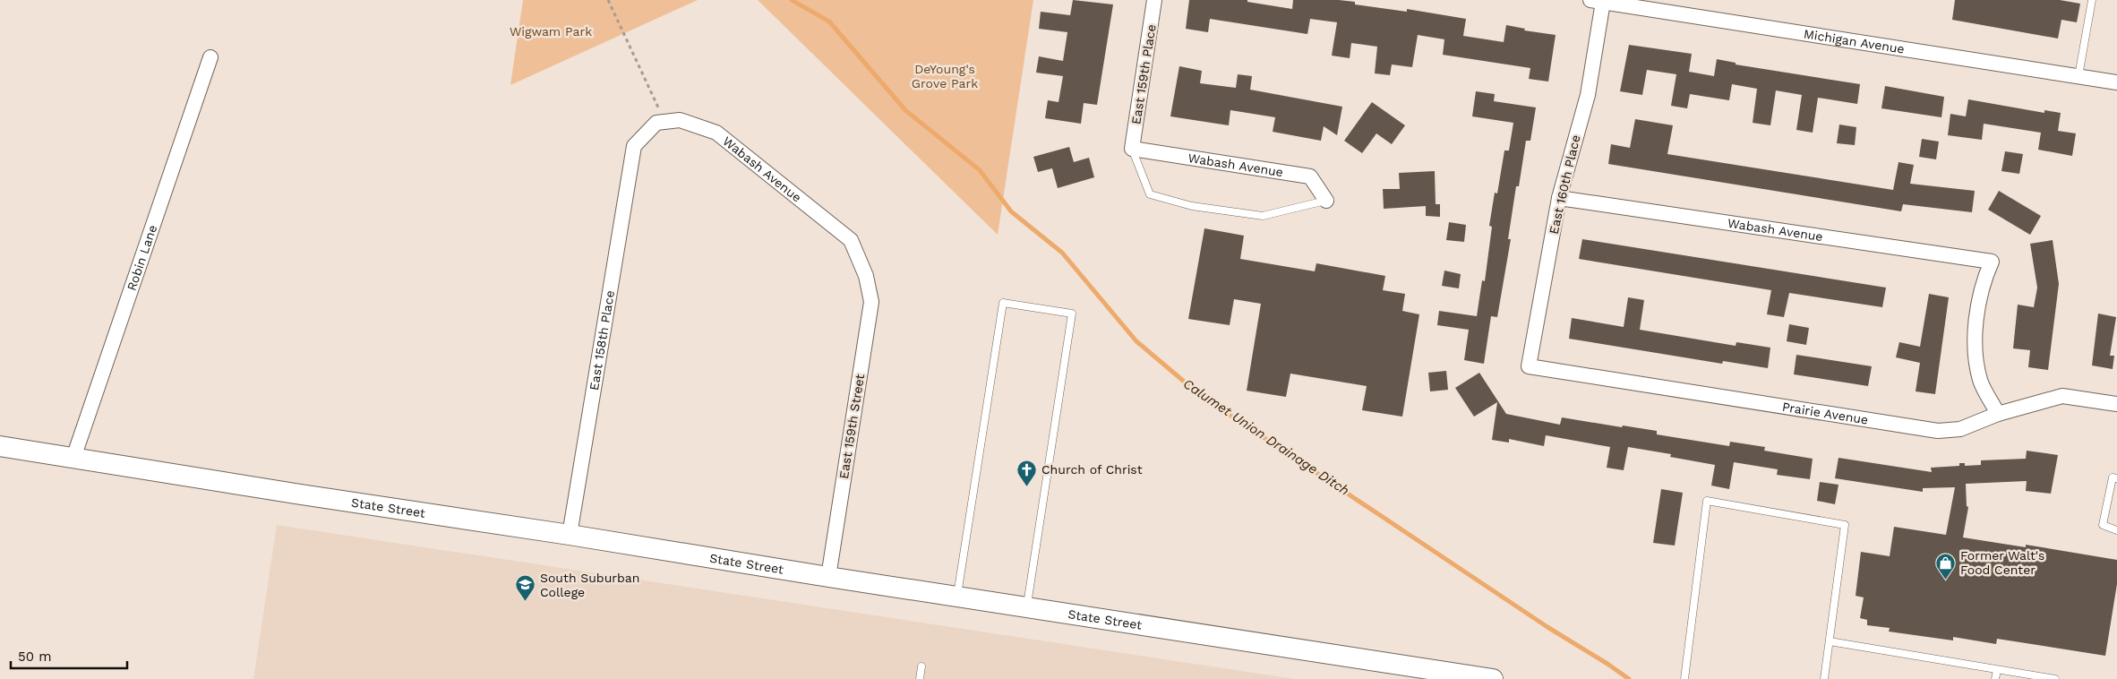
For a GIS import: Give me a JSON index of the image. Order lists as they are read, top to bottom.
{
  "streets": {
    "main road": ["State Street"],
    "street": [
      "Michigan Avenue",
      "East 159th Place",
      "Wabash Avenue",
      "East 160th Place",
      "Robin Lane",
      "East 158th Place",
      "Prairie Avenue",
      "East 159th Street"
    ]
  },
  "crossings": [
    ["Michigan Avenue", "East 160th Place"],
    ["East 159th Place", "Wabash Avenue"],
    ["Wabash Avenue", "East 160th Place"],
    ["Wabash Avenue", "East 158th Place"],
    ["Wabash Avenue", "Prairie Avenue"],
    ["Wabash Avenue", "East 159th Street"],
    ["East 160th Place", "Prairie Avenue"],
    ["Robin Lane", "State Street"],
    ["East 158th Place", "State Street"],
    ["East 159th Street", "State Street"]
  ],
  "water": ["Calumet Union Drainage Ditch"],
  "parks": ["Wigwam Park", "DeYoung's Grove Park"],
  "places": {
    "church": ["Church of Christ"],
    "shop": ["Former Walt's Food Center"],
    "school or university": ["South Suburban College"]
  },
  "scale_bar": "50 m"
}
